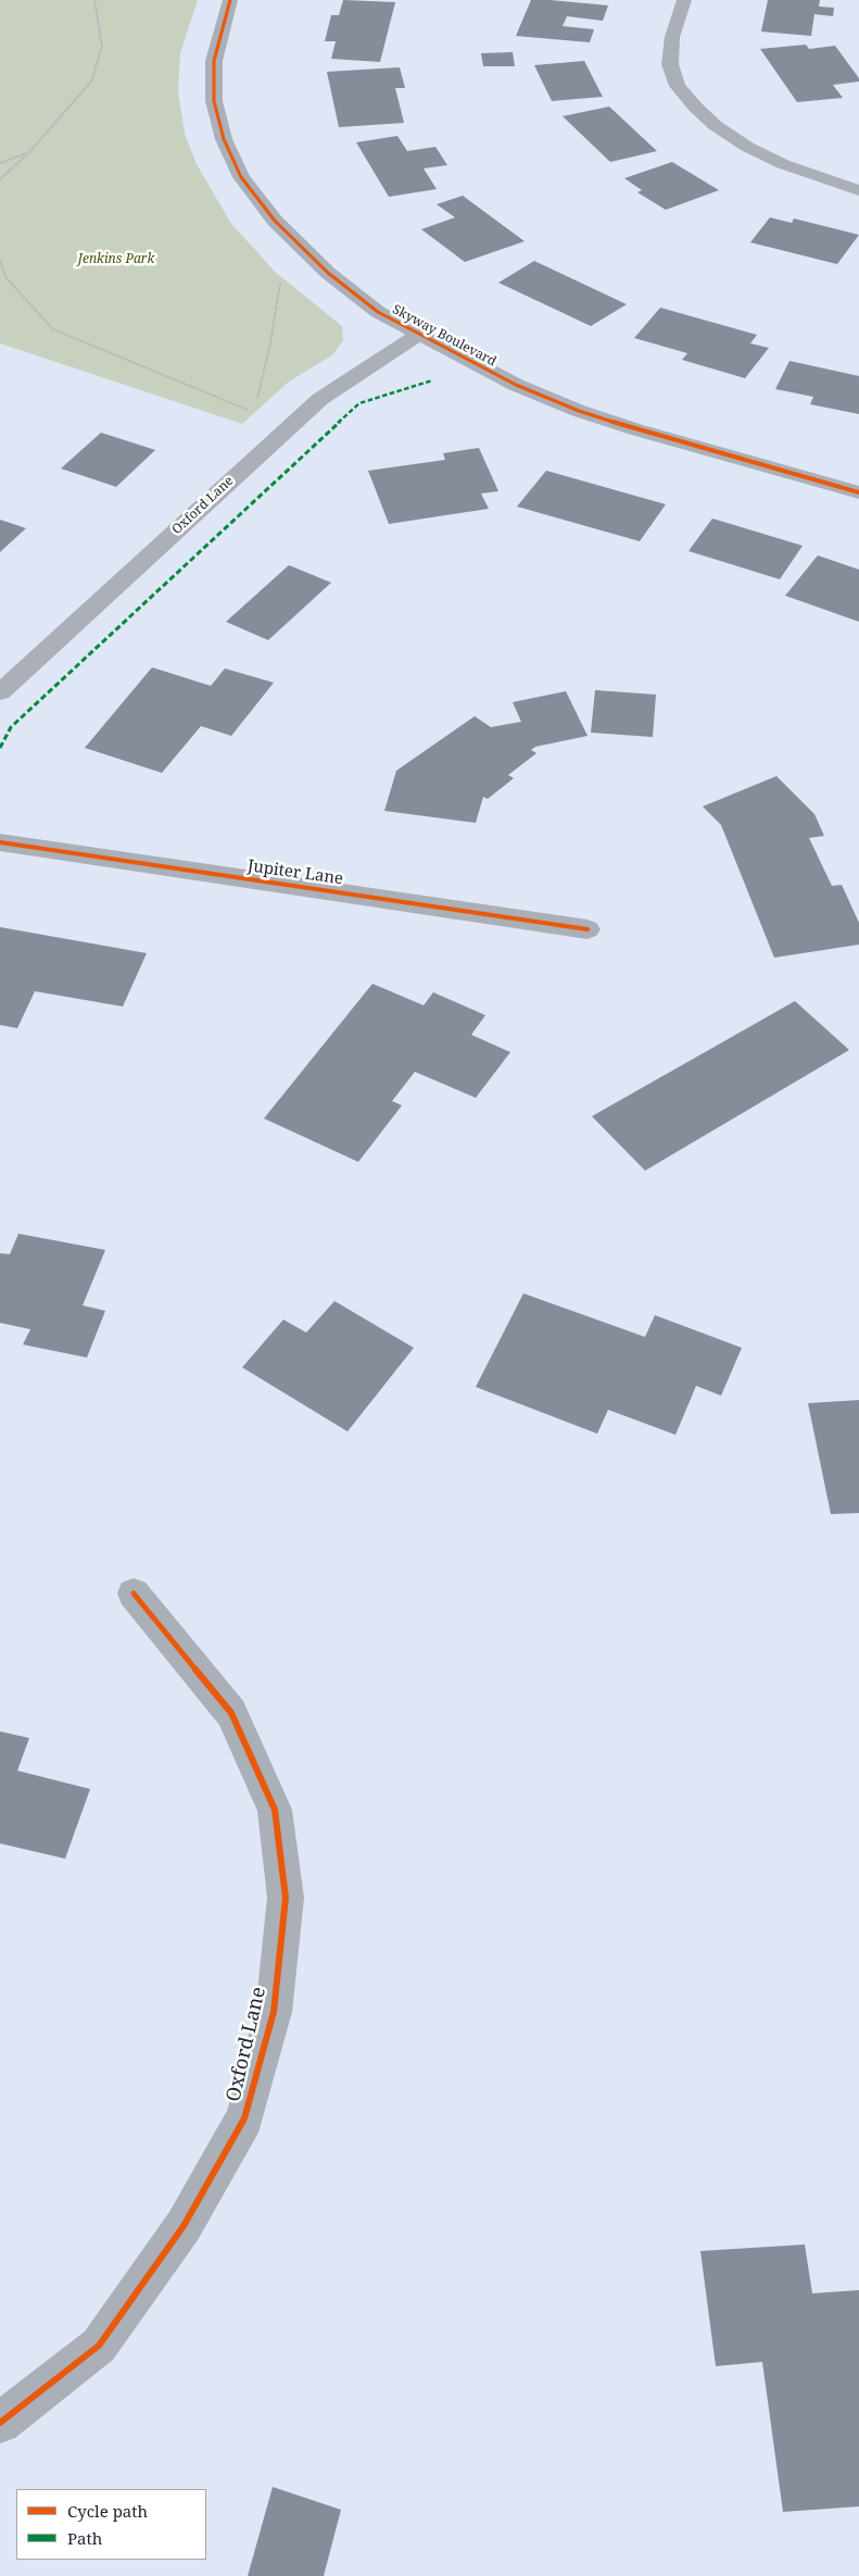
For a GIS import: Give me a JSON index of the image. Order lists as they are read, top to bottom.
{
  "streets": {
    "street": ["Skyway Boulevard", "Oxford Lane", "Jupiter Lane"]
  },
  "crossings": [
    ["Skyway Boulevard", "Oxford Lane"]
  ],
  "parks": ["Jenkins Park"],
  "legend": ["Cycle path", "Path"]
}
